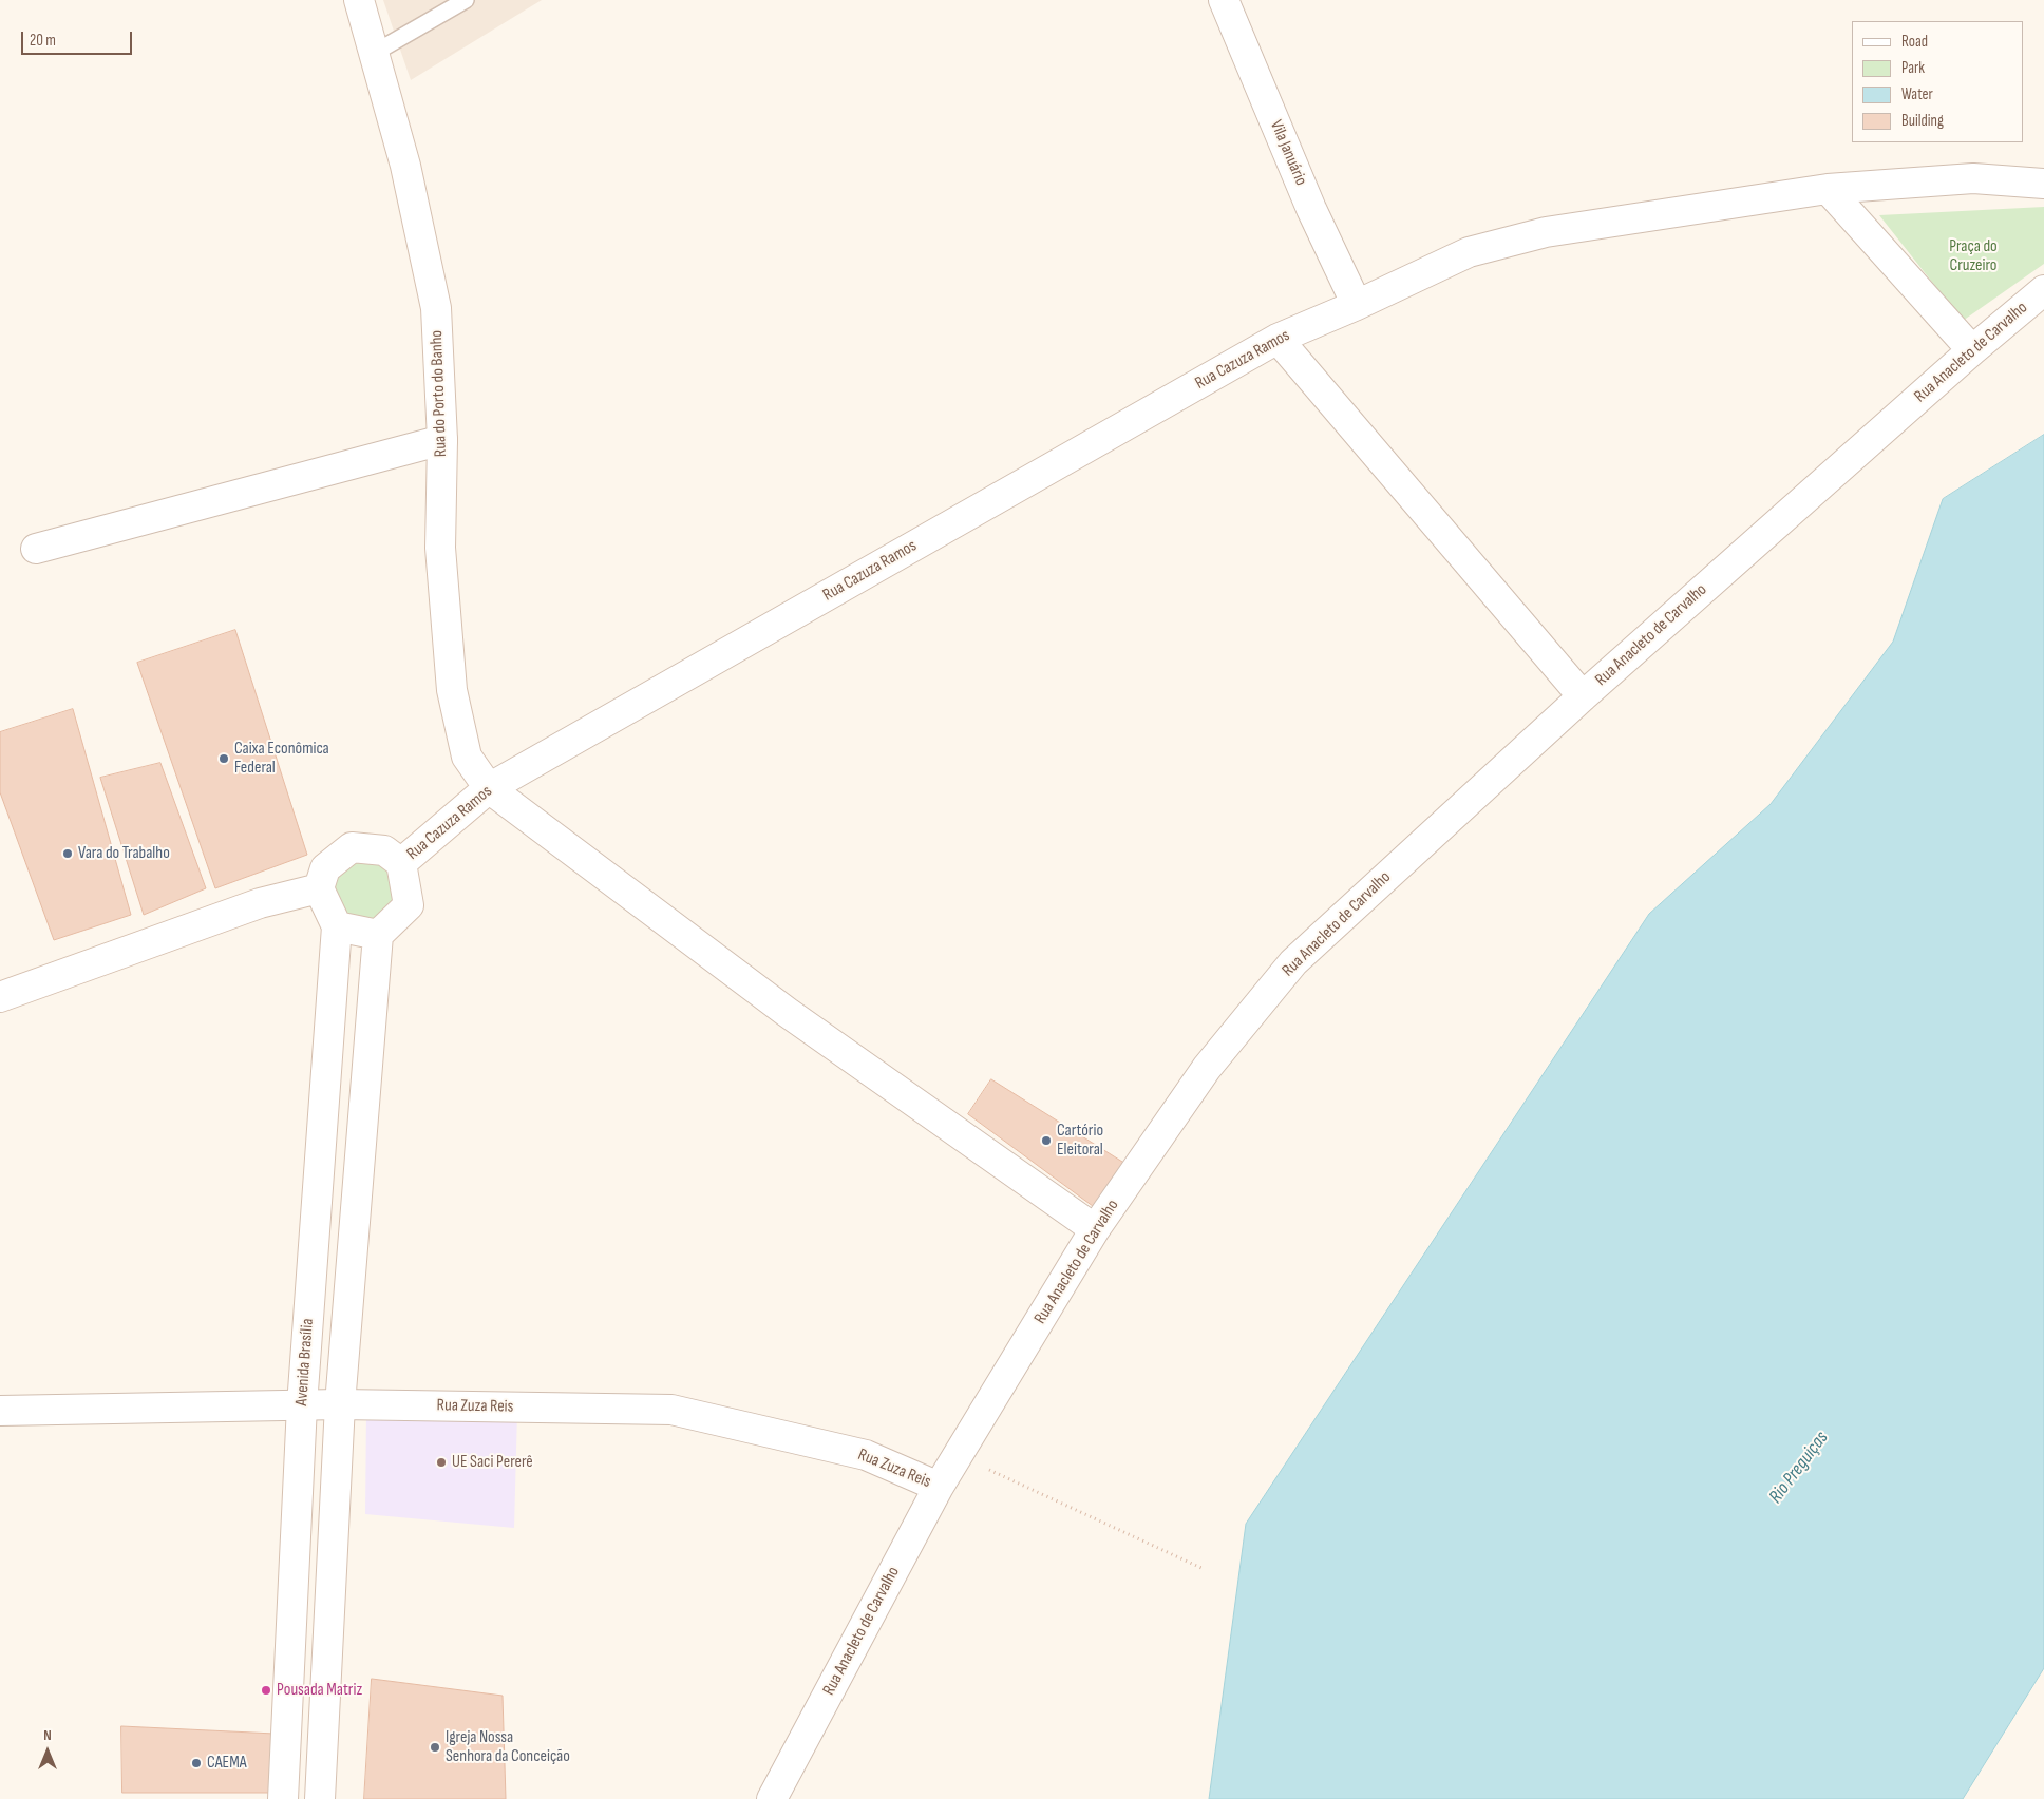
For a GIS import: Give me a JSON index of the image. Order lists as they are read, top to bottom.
{
  "streets": {
    "street": [
      "Vila Januário",
      "Rua Anacleto de Carvalho",
      "Rua Cazuza Ramos",
      "Rua do Porto do Banho",
      "Avenida Brasília",
      "Rua Zuza Reis"
    ]
  },
  "crossings": [
    ["Vila Januário", "Rua Cazuza Ramos"],
    ["Rua Anacleto de Carvalho", "Rua do Porto do Banho"],
    ["Rua Anacleto de Carvalho", "Rua Zuza Reis"],
    ["Rua Cazuza Ramos", "Rua do Porto do Banho"],
    ["Rua Cazuza Ramos", "Avenida Brasília"],
    ["Avenida Brasília", "Rua Zuza Reis"]
  ],
  "water": ["Rio Preguiças"],
  "parks": ["Praça do Cruzeiro"],
  "places": [
    "Caixa Econômica Federal",
    "Vara do Trabalho",
    "Cartório Eleitoral",
    "UE Saci Pererê",
    "Pousada Matriz",
    "Igreja Nossa Senhora da Conceição",
    "CAEMA"
  ],
  "legend": [
    "Road",
    "Park",
    "Water",
    "Building"
  ],
  "scale_bar": "20 m",
  "north": "top"
}
